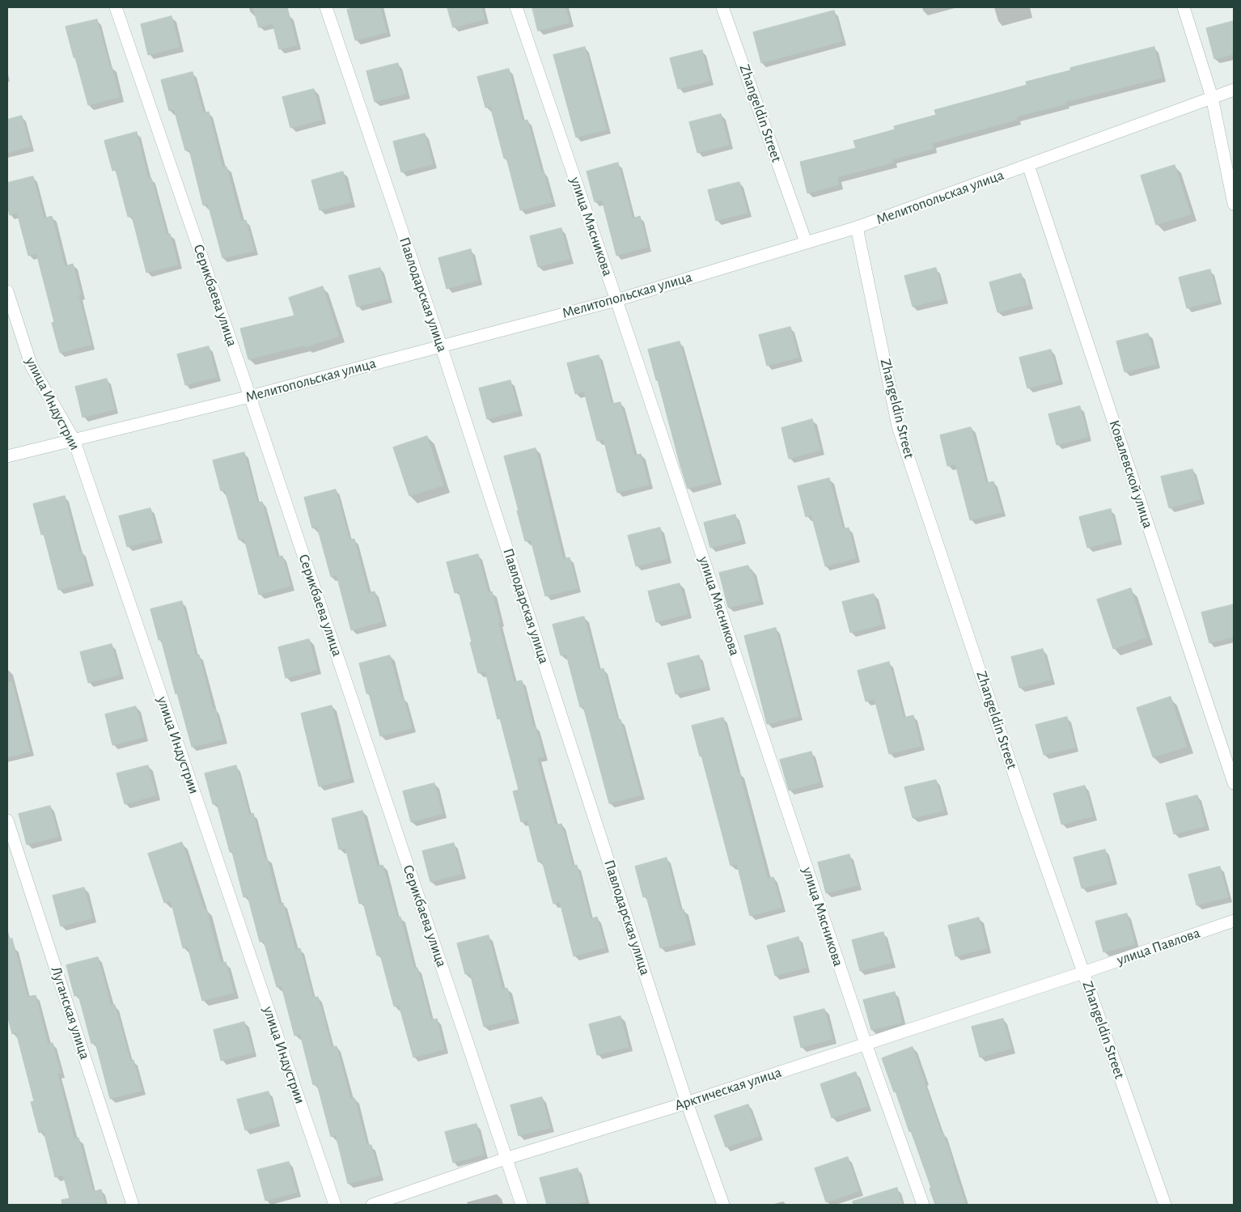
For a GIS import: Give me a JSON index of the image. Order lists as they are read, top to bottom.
{
  "streets": {
    "street": [
      "Zhangeldin Street",
      "Мелитопольская улица",
      "улица Мясникова",
      "Павлодарская улица",
      "Серикбаева улица",
      "улица Индустрии",
      "Ковалевской улица",
      "улица Павлова",
      "Луганская улица",
      "Арктическая улица"
    ]
  },
  "crossings": [
    ["Zhangeldin Street", "Мелитопольская улица"],
    ["Zhangeldin Street", "улица Павлова"],
    ["Zhangeldin Street", "Арктическая улица"],
    ["Мелитопольская улица", "улица Мясникова"],
    ["Мелитопольская улица", "Павлодарская улица"],
    ["Мелитопольская улица", "Серикбаева улица"],
    ["Мелитопольская улица", "улица Индустрии"],
    ["Мелитопольская улица", "Ковалевской улица"],
    ["улица Мясникова", "Арктическая улица"],
    ["Павлодарская улица", "Арктическая улица"],
    ["Серикбаева улица", "Арктическая улица"],
    ["улица Павлова", "Арктическая улица"]
  ]
}
